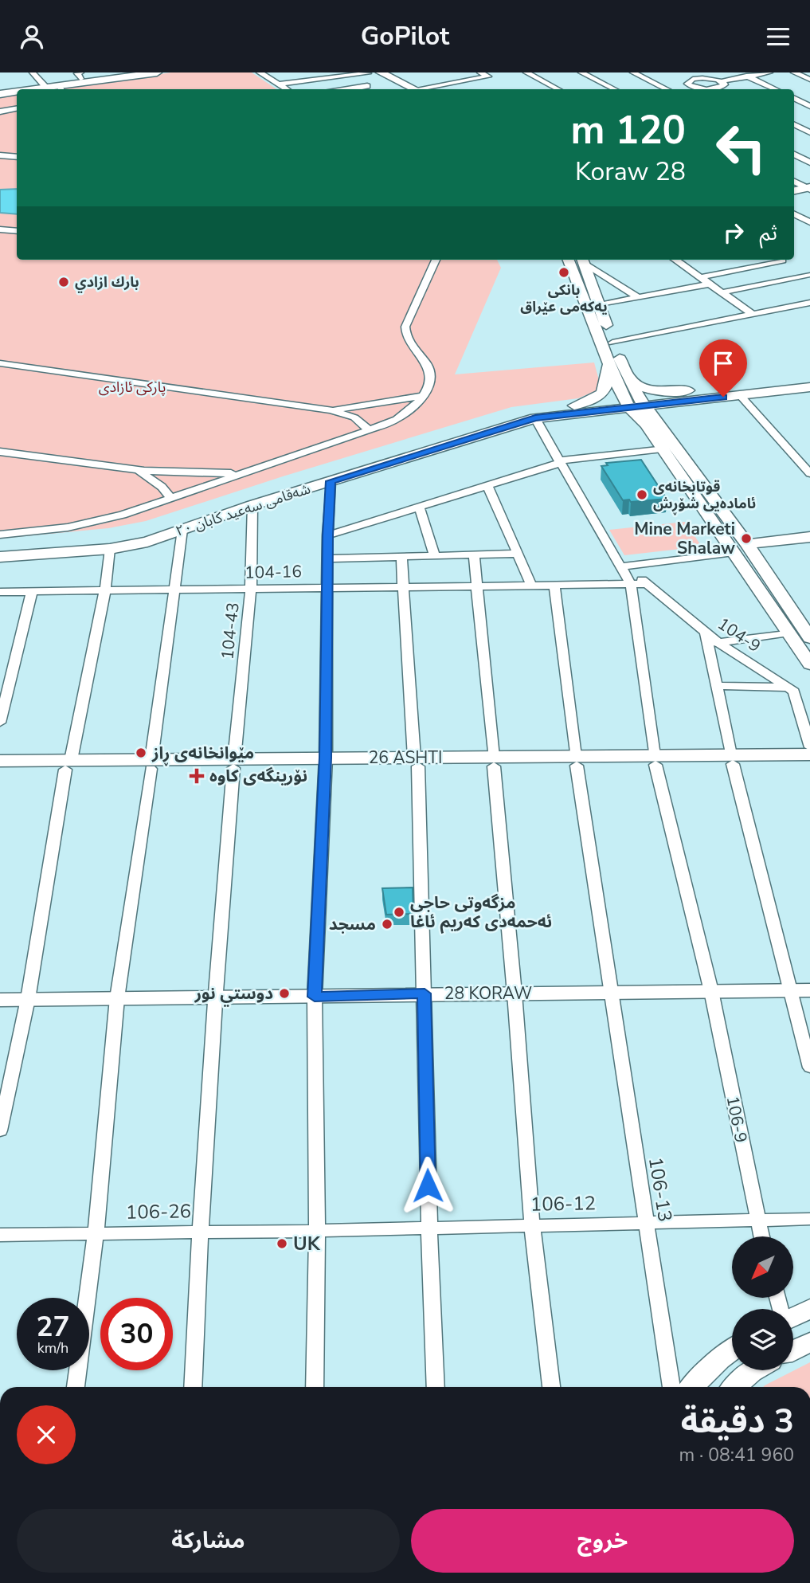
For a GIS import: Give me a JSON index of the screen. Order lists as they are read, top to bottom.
{
  "streets": {
    "main road": ["شەقامی سەعید کابان ٢٠", "26 ASHTI", "28 KORAW"],
    "street": [
      "104-16",
      "104-43",
      "104-9",
      "106-9",
      "106-13",
      "106-12",
      "106-26"
    ]
  },
  "crossings": [
    ["شەقامی سەعید کابان ٢٠", "104-43"],
    ["شەقامی سەعید کابان ٢٠", "106-9"],
    ["104-16", "104-43"],
    ["104-16", "104-9"],
    ["104-16", "106-9"],
    ["104-16", "106-13"],
    ["104-43", "26 ASHTI"],
    ["104-43", "28 KORAW"],
    ["104-43", "106-26"],
    ["104-9", "106-9"],
    ["26 ASHTI", "106-9"],
    ["26 ASHTI", "106-13"],
    ["28 KORAW", "106-9"],
    ["28 KORAW", "106-13"],
    ["106-9", "106-12"],
    ["106-13", "106-12"],
    ["106-12", "106-26"]
  ],
  "parks": ["پارکی ئازادی"],
  "places": {
    "other": [
      "بانکی یەکەمی عێراق",
      "بارك ازادي",
      "قوتابخانەی ئامادەیی شۆڕش",
      "Mine Marketi Shalaw",
      "مێوانخانەی ڕاز",
      "مزگەوتی حاجی ئەحمەدی کەریم ئاغا",
      "مسجد",
      "دوستي نور",
      "UK"
    ],
    "health": ["نۆرینگەی کاوە"]
  },
  "north": "bottom left",
  "page": {
    "header": "GoPilot",
    "turn": ["120 m", "28 Koraw"],
    "then": "ثم",
    "speed": "27 km/h",
    "limit": "30",
    "heading": ["3 دقيقة", "960 m · 08:41"],
    "buttons": ["خروج", "مشاركة"]
  }
}
